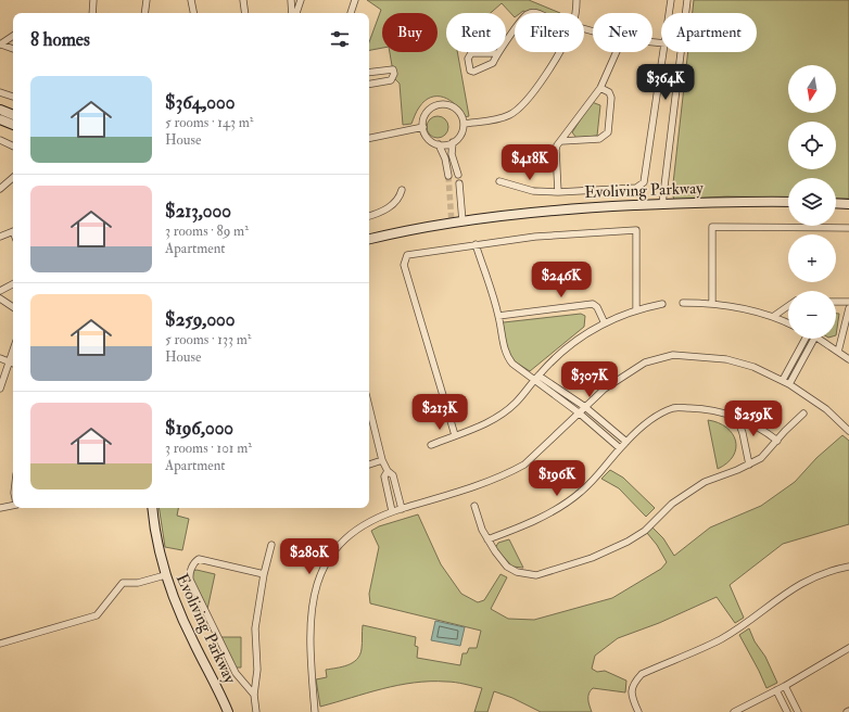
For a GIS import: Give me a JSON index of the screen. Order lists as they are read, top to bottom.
{
  "streets": {
    "street": ["Evoliving Parkway"]
  },
  "north": "bottom",
  "page": {
    "chip": [
      "Buy",
      "Rent",
      "Filters",
      "New",
      "Apartment"
    ],
    "heading": "8 homes",
    "price": [
      "$364K",
      "$418K",
      "$246K",
      "$307K",
      "$213K",
      "$259K",
      "$196K",
      "$280K"
    ],
    "map_buttons": ["+", "−"],
    "list": [
      {
        "name": "$364,000",
        "note": "5 rooms · 143 m² · House"
      },
      {
        "name": "$213,000",
        "note": "3 rooms · 89 m² · Apartment"
      },
      {
        "name": "$259,000",
        "note": "5 rooms · 133 m² · House"
      },
      {
        "name": "$196,000",
        "note": "3 rooms · 101 m² · Apartment"
      }
    ]
  }
}
